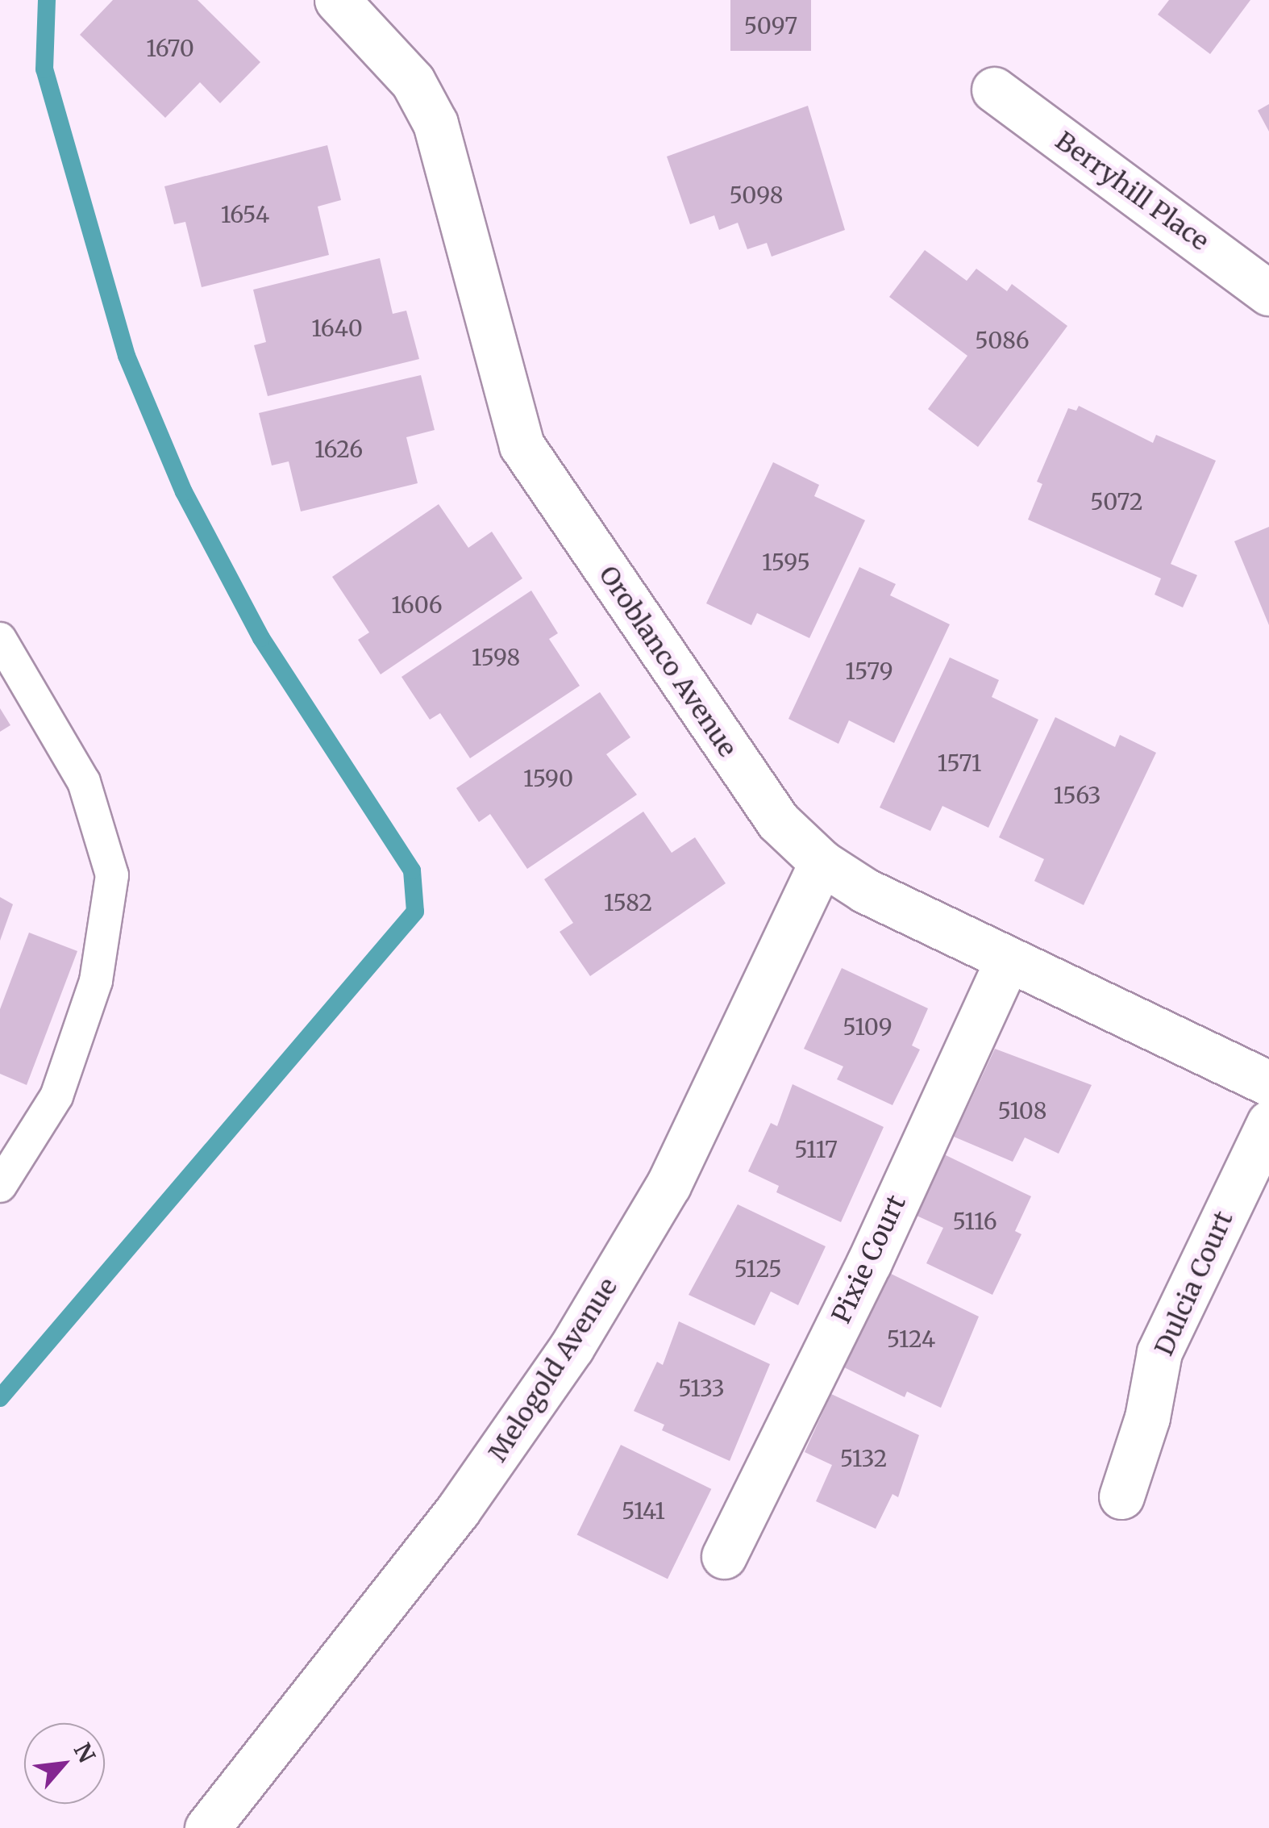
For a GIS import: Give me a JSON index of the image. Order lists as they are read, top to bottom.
{
  "streets": {
    "street": [
      "Berryhill Place",
      "Oroblanco Avenue",
      "Pixie Court",
      "Dulcia Court",
      "Melogold Avenue"
    ]
  },
  "crossings": [
    ["Oroblanco Avenue", "Pixie Court"],
    ["Oroblanco Avenue", "Melogold Avenue"]
  ],
  "house_numbers": [
    "5097",
    "1670",
    "5098",
    "1654",
    "1640",
    "5086",
    "1626",
    "5072",
    "1595",
    "1606",
    "1598",
    "1579",
    "1571",
    "1590",
    "1563",
    "1582",
    "5109",
    "5108",
    "5117",
    "5116",
    "5125",
    "5124",
    "5133",
    "5132",
    "5141"
  ],
  "north": "top right"
}
